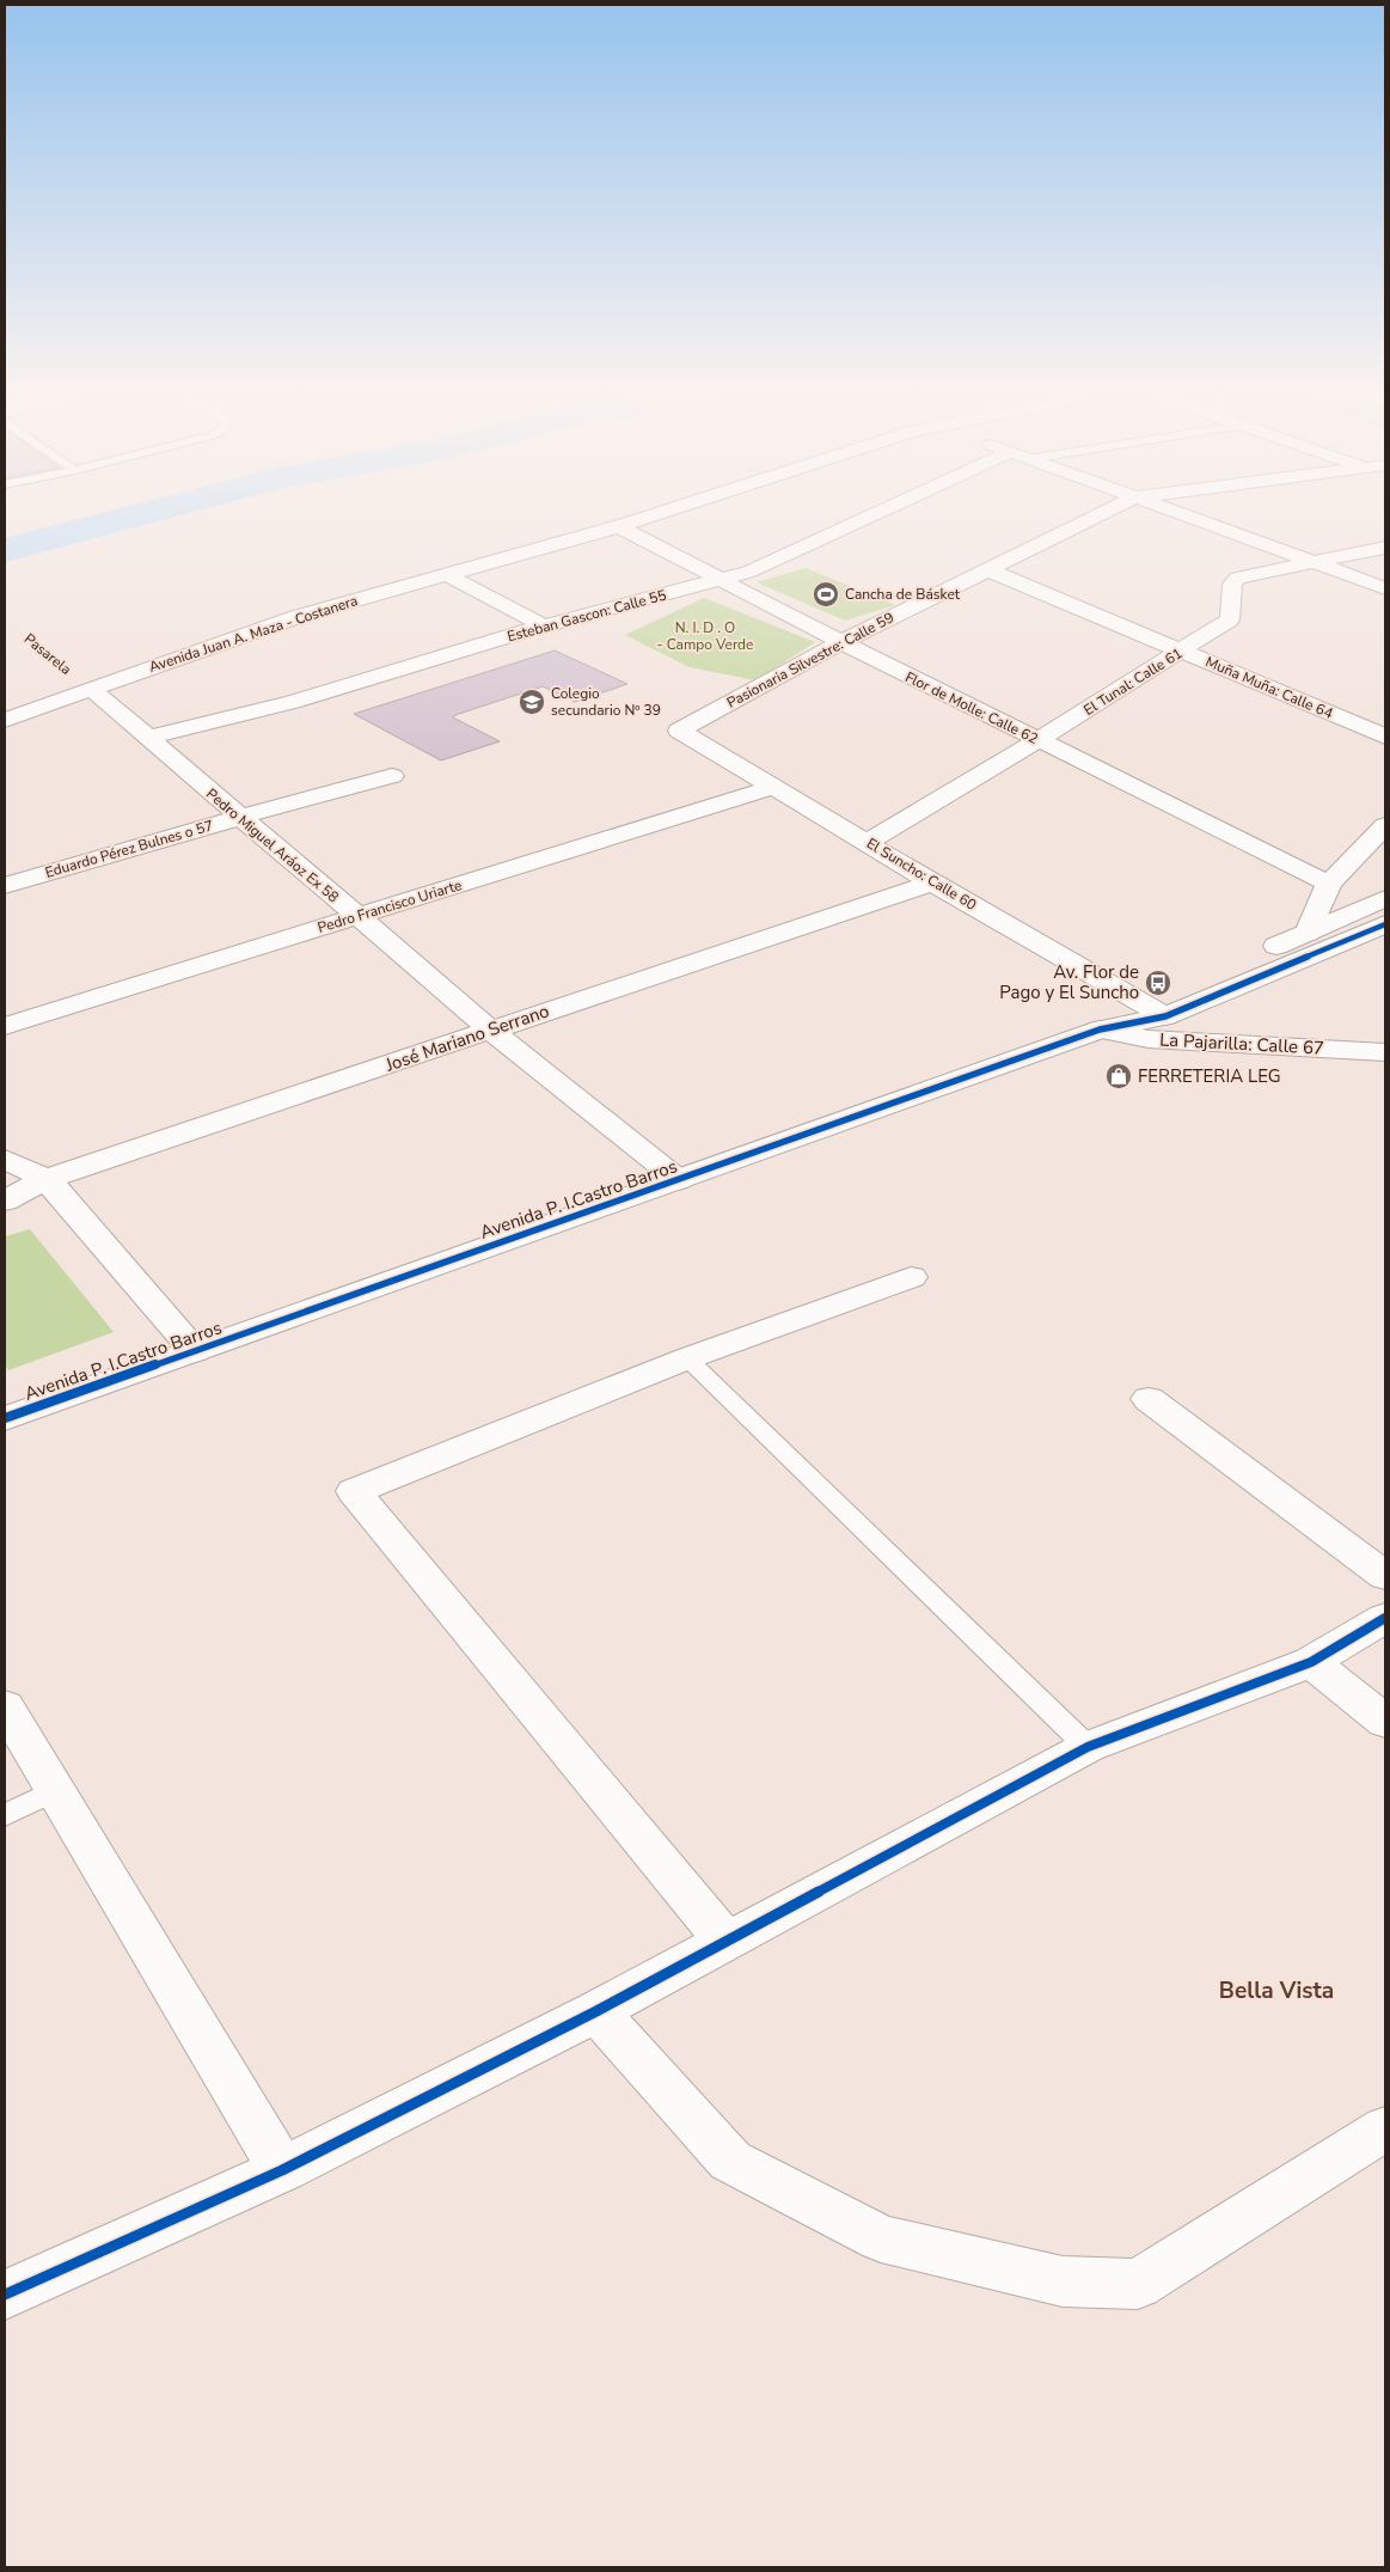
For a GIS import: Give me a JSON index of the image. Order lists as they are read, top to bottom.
{
  "streets": {
    "street": [
      "Esteban Gascon: Calle 55",
      "Avenida Juan A. Maza - Costanera",
      "Pasionaria Silvestre: Calle 59",
      "El Tunal: Calle 61",
      "Muña Muña: Calle 64",
      "Flor de Molle: Calle 62",
      "Pedro Miguel Aráoz Ex 58",
      "Eduardo Pérez Bulnes o 57",
      "El Suncho: Calle 60",
      "Pedro Francisco Uriarte",
      "José Mariano Serrano",
      "La Pajarilla: Calle 67",
      "Avenida P. I.Castro Barros"
    ],
    "path": ["Pasarela"]
  },
  "crossings": [
    ["Esteban Gascon: Calle 55", "Flor de Molle: Calle 62"],
    ["Esteban Gascon: Calle 55", "Pedro Miguel Aráoz Ex 58"],
    ["Avenida Juan A. Maza - Costanera", "Pasarela"],
    ["Avenida Juan A. Maza - Costanera", "Flor de Molle: Calle 62"],
    ["Avenida Juan A. Maza - Costanera", "Pedro Miguel Aráoz Ex 58"],
    ["Pasarela", "Pedro Miguel Aráoz Ex 58"],
    ["Pasionaria Silvestre: Calle 59", "Muña Muña: Calle 64"],
    ["Pasionaria Silvestre: Calle 59", "Flor de Molle: Calle 62"],
    ["Pasionaria Silvestre: Calle 59", "El Suncho: Calle 60"],
    ["El Tunal: Calle 61", "Muña Muña: Calle 64"],
    ["El Tunal: Calle 61", "Flor de Molle: Calle 62"],
    ["El Tunal: Calle 61", "El Suncho: Calle 60"],
    ["Pedro Miguel Aráoz Ex 58", "Eduardo Pérez Bulnes o 57"],
    ["Pedro Miguel Aráoz Ex 58", "Pedro Francisco Uriarte"],
    ["Pedro Miguel Aráoz Ex 58", "José Mariano Serrano"],
    ["Pedro Miguel Aráoz Ex 58", "Avenida P. I.Castro Barros"],
    ["El Suncho: Calle 60", "Pedro Francisco Uriarte"],
    ["El Suncho: Calle 60", "José Mariano Serrano"],
    ["El Suncho: Calle 60", "Avenida P. I.Castro Barros"],
    ["La Pajarilla: Calle 67", "Avenida P. I.Castro Barros"]
  ],
  "districts": ["Bella Vista"],
  "parks": ["N. I. D . O - Campo Verde"],
  "places": {
    "sports": ["Cancha de Básket"],
    "school or university": ["Colegio secundario Nº 39"],
    "bus stop": ["Av. Flor de Pago y El Suncho"],
    "shop": ["FERRETERIA LEG"]
  }
}
